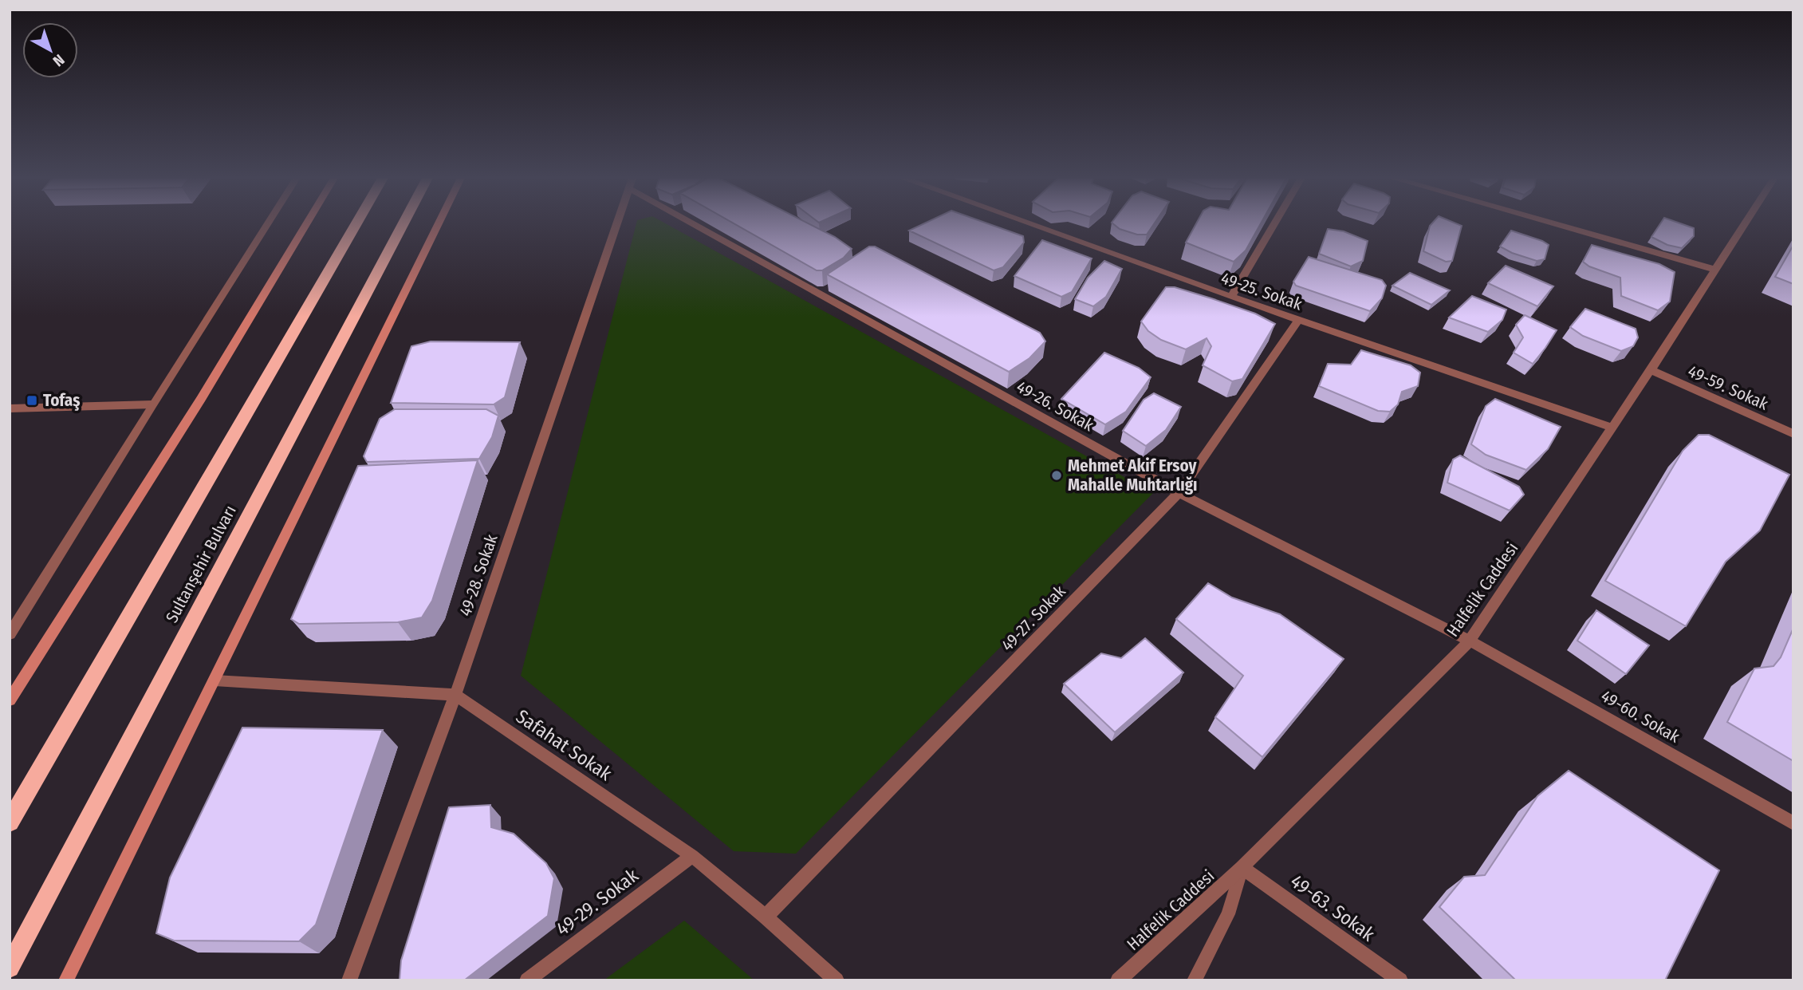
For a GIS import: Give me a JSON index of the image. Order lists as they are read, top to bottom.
{
  "streets": {
    "highway": ["Sultanşehir Bulvarı"],
    "street": [
      "49-25. Sokak",
      "49-59. Sokak",
      "49-26. Sokak",
      "49-28. Sokak",
      "Halfelik Caddesi",
      "49-27. Sokak",
      "49-60. Sokak",
      "Safahat Sokak",
      "49-29. Sokak",
      "49-63. Sokak"
    ]
  },
  "crossings": [
    ["49-25. Sokak", "Halfelik Caddesi"],
    ["49-25. Sokak", "49-27. Sokak"],
    ["49-59. Sokak", "Halfelik Caddesi"],
    ["49-26. Sokak", "Halfelik Caddesi"],
    ["49-26. Sokak", "49-27. Sokak"],
    ["49-26. Sokak", "49-60. Sokak"],
    ["49-28. Sokak", "Safahat Sokak"],
    ["Halfelik Caddesi", "49-60. Sokak"],
    ["Halfelik Caddesi", "49-63. Sokak"],
    ["49-27. Sokak", "Safahat Sokak"],
    ["Safahat Sokak", "49-29. Sokak"]
  ],
  "places": {
    "transit": ["Tofaş"],
    "other": ["Mehmet Akif Ersoy Mahalle Muhtarlığı"]
  },
  "north": "bottom right"
}
